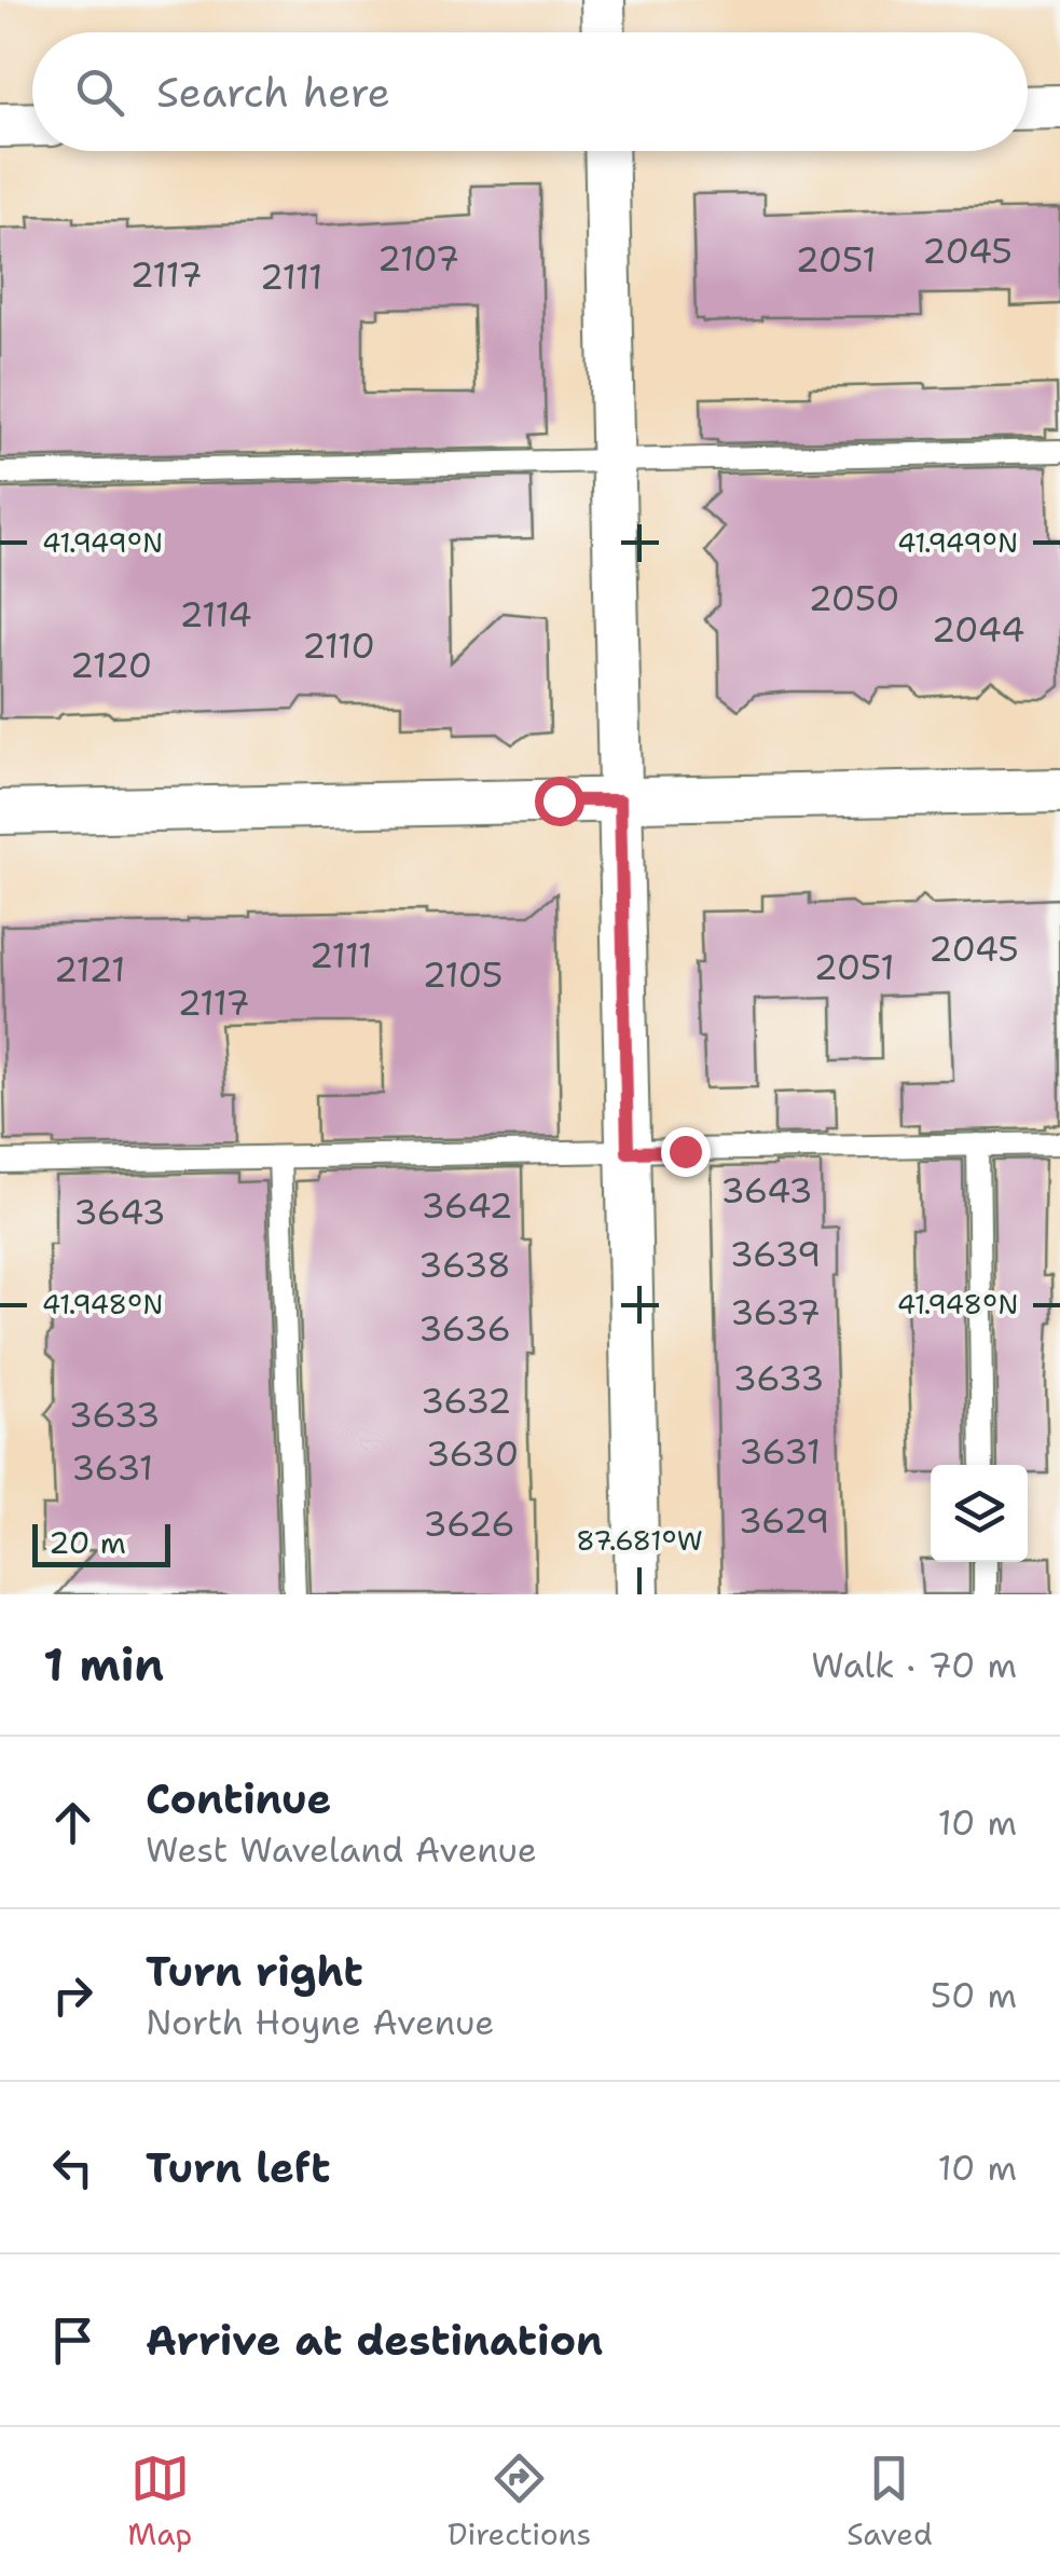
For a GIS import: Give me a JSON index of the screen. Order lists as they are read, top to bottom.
{
  "house_numbers": [
    "2045",
    "2107",
    "2051",
    "2117",
    "2111",
    "2050",
    "2114",
    "2044",
    "2110",
    "2120",
    "2045",
    "2111",
    "2051",
    "2121",
    "2105",
    "2117",
    "3643",
    "3642",
    "3643",
    "3639",
    "3638",
    "3637",
    "3636",
    "3633",
    "3632",
    "3633",
    "3631",
    "3630",
    "3631",
    "3629",
    "3626"
  ],
  "scale_bar": "20 m",
  "page": {
    "search": "Search here",
    "scale": "20 m",
    "heading": ["1 min", "Walk · 70 m"],
    "list": [
      ["Continue", "West Waveland Avenue", "10 m"],
      ["Turn right", "North Hoyne Avenue", "50 m"],
      ["Turn left", "10 m"],
      "Arrive at destination"
    ],
    "nav": ["Map", "Directions", "Saved"]
  },
  "coordinates": ["41.949°N", "41.948°N", "87.681°W"]
}
